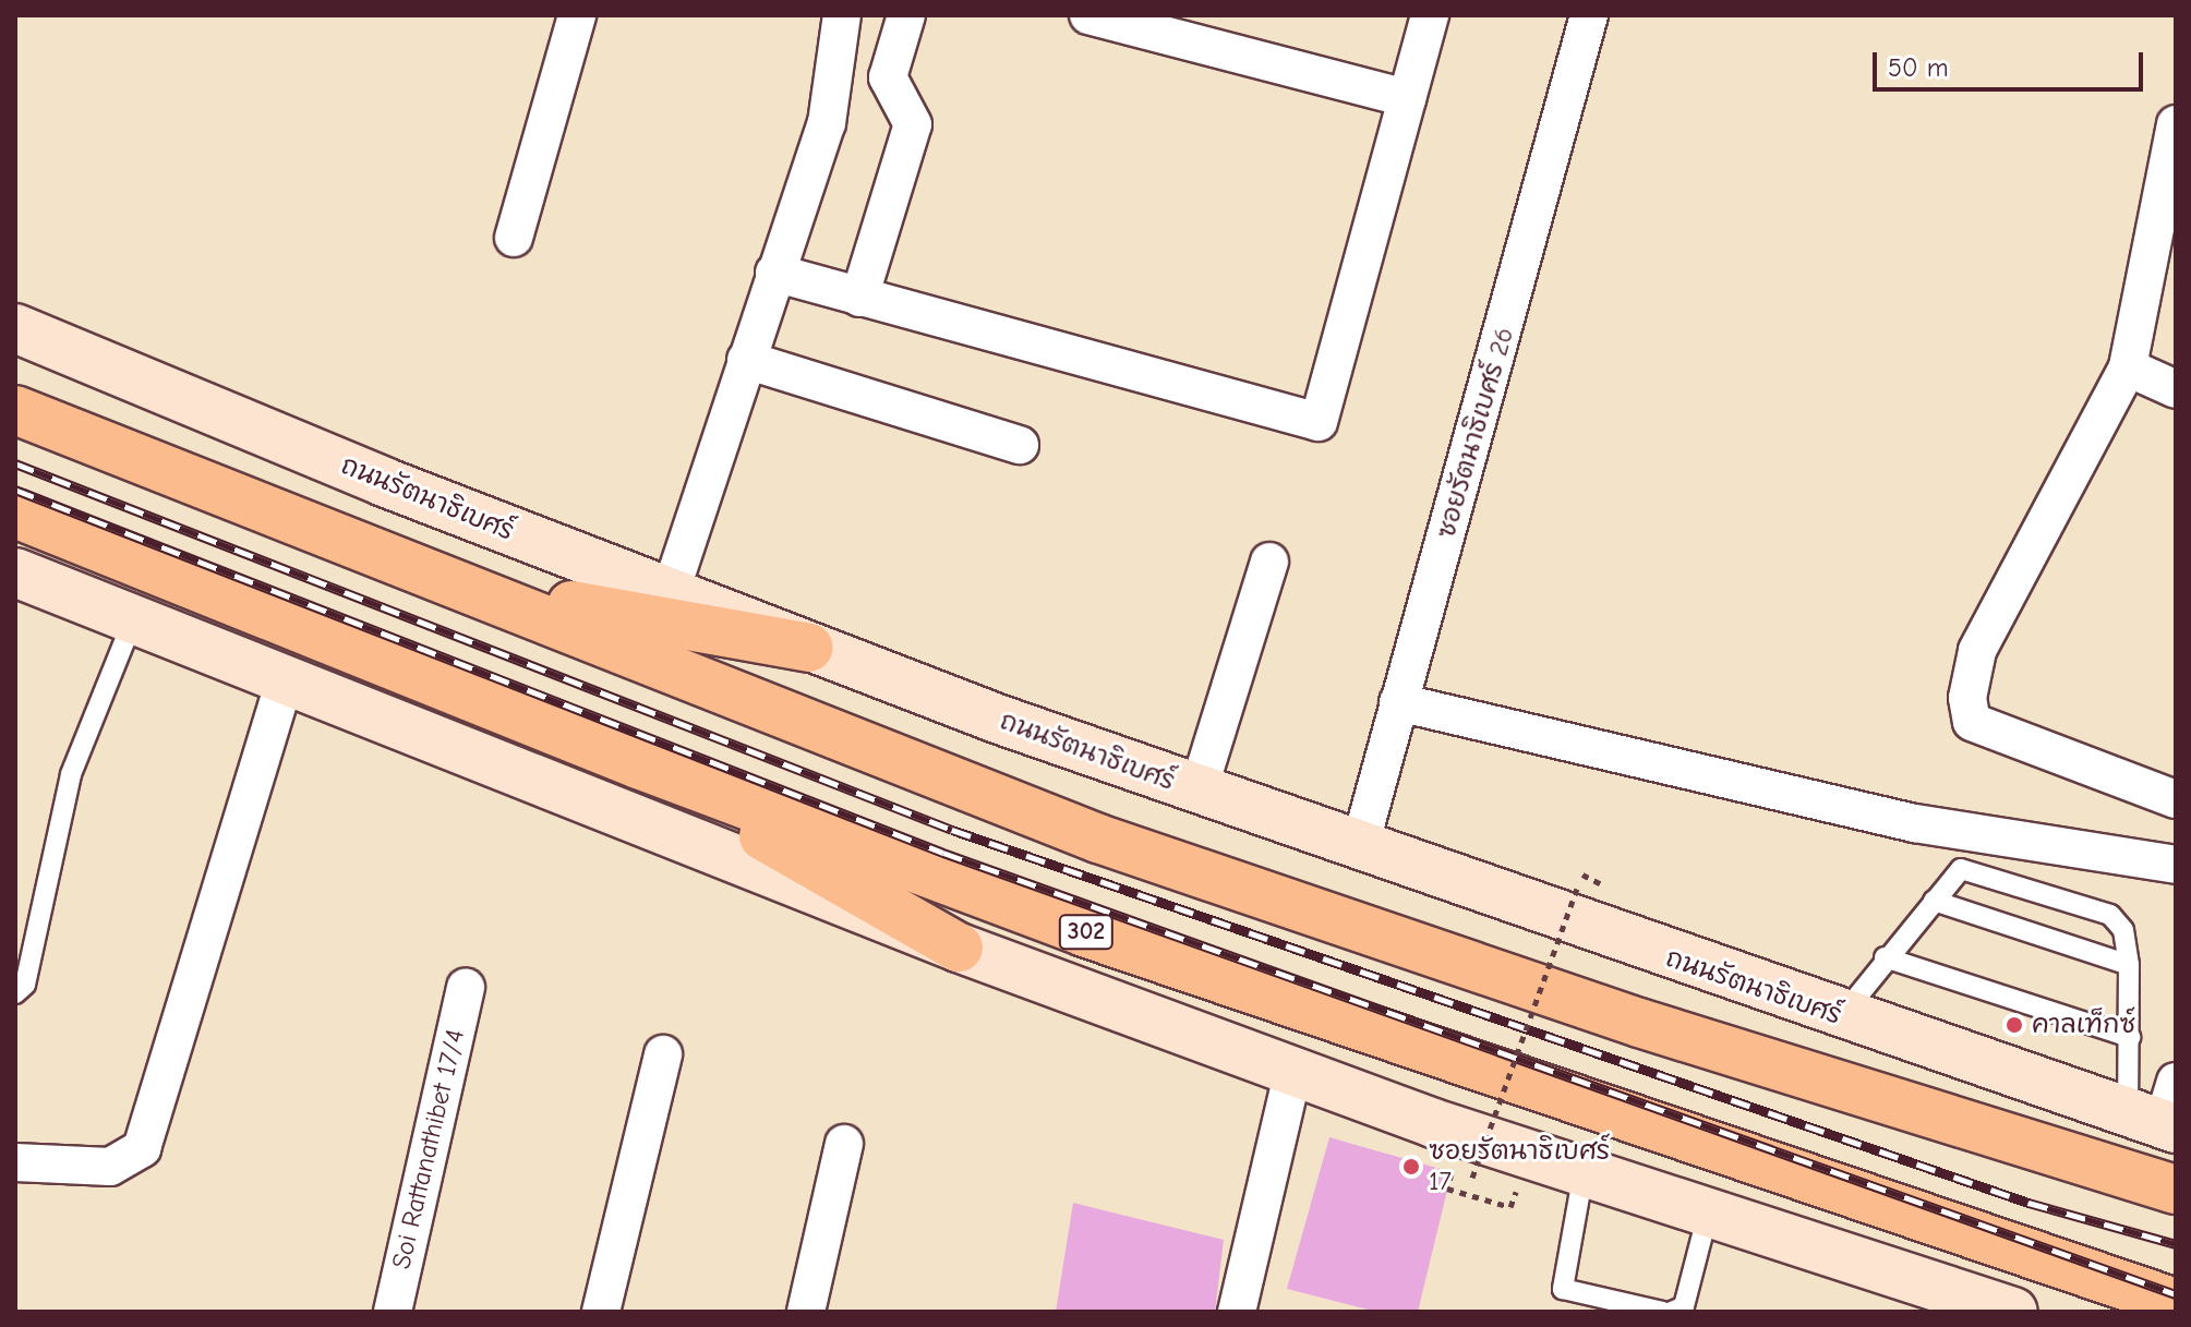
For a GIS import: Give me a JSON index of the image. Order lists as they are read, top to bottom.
{
  "streets": {
    "main road": ["ถนนรัตนาธิเบศร์", "302"],
    "street": ["ซอยรัตนาธิเบศร์ 26", "Soi Rattanathibet 17/4"]
  },
  "crossings": [
    ["ซอยรัตนาธิเบศร์ 26", "ถนนรัตนาธิเบศร์"]
  ],
  "places": ["คาลเท็กซ์", "ซอยรัตนาธิเบศร์ 17"],
  "scale_bar": "50 m"
}
